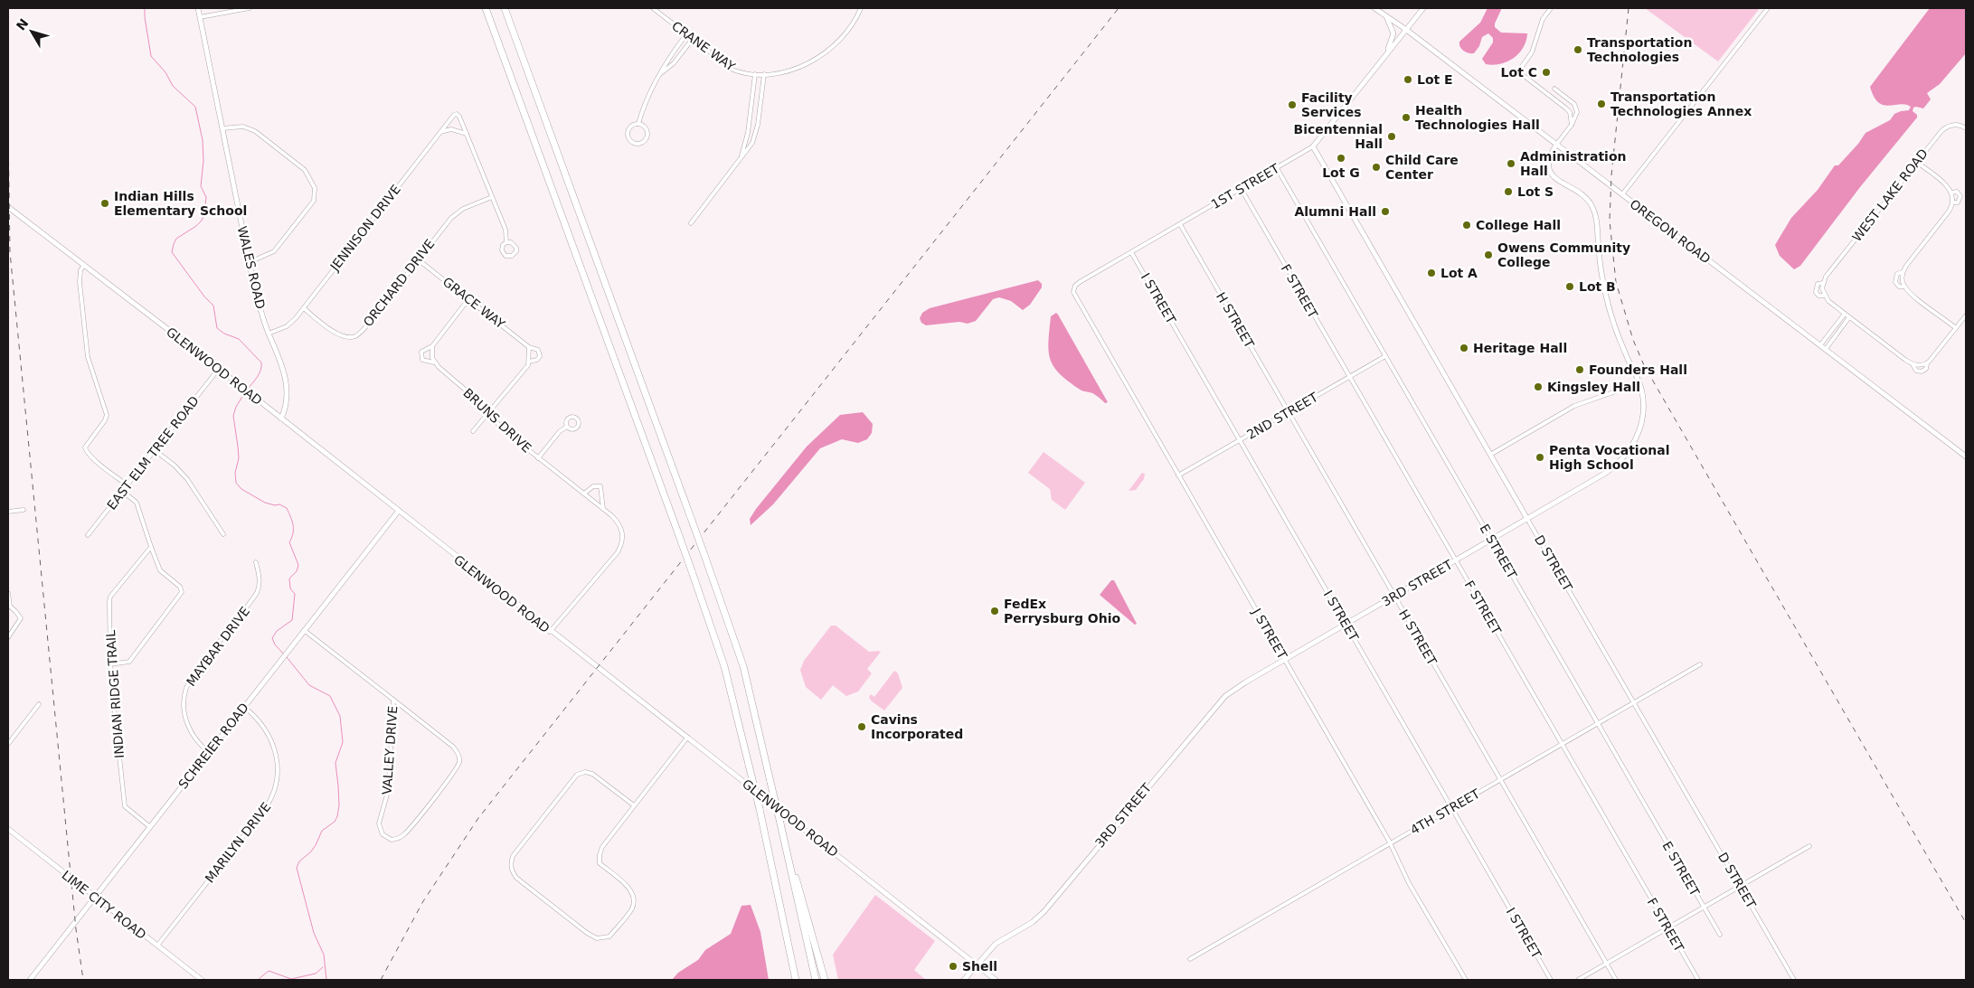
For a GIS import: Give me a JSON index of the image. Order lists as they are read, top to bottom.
{
  "streets": {
    "street": [
      "CRANE WAY",
      "1ST STREET",
      "WEST LAKE ROAD",
      "JENNISON DRIVE",
      "OREGON ROAD",
      "WALES ROAD",
      "ORCHARD DRIVE",
      "F STREET",
      "I STREET",
      "GRACE WAY",
      "H STREET",
      "GLENWOOD ROAD",
      "2ND STREET",
      "BRUNS DRIVE",
      "EAST ELM TREE ROAD",
      "E STREET",
      "D STREET",
      "3RD STREET",
      "J STREET",
      "MAYBAR DRIVE",
      "INDIAN RIDGE TRAIL",
      "SCHREIER ROAD",
      "VALLEY DRIVE",
      "4TH STREET",
      "MARILYN DRIVE",
      "LIME CITY ROAD"
    ]
  },
  "crossings": [
    ["1ST STREET", "OREGON ROAD"],
    ["1ST STREET", "F STREET"],
    ["1ST STREET", "I STREET"],
    ["1ST STREET", "H STREET"],
    ["1ST STREET", "E STREET"],
    ["1ST STREET", "D STREET"],
    ["1ST STREET", "J STREET"],
    ["JENNISON DRIVE", "WALES ROAD"],
    ["JENNISON DRIVE", "ORCHARD DRIVE"],
    ["OREGON ROAD", "3RD STREET"],
    ["WALES ROAD", "GLENWOOD ROAD"],
    ["ORCHARD DRIVE", "GRACE WAY"],
    ["F STREET", "2ND STREET"],
    ["F STREET", "3RD STREET"],
    ["F STREET", "4TH STREET"],
    ["I STREET", "2ND STREET"],
    ["I STREET", "3RD STREET"],
    ["I STREET", "4TH STREET"],
    ["GRACE WAY", "BRUNS DRIVE"],
    ["H STREET", "2ND STREET"],
    ["H STREET", "3RD STREET"],
    ["H STREET", "4TH STREET"],
    ["GLENWOOD ROAD", "BRUNS DRIVE"],
    ["GLENWOOD ROAD", "EAST ELM TREE ROAD"],
    ["GLENWOOD ROAD", "3RD STREET"],
    ["GLENWOOD ROAD", "SCHREIER ROAD"],
    ["2ND STREET", "E STREET"],
    ["2ND STREET", "J STREET"],
    ["E STREET", "3RD STREET"],
    ["E STREET", "4TH STREET"],
    ["D STREET", "3RD STREET"],
    ["D STREET", "4TH STREET"],
    ["3RD STREET", "J STREET"],
    ["J STREET", "4TH STREET"],
    ["MAYBAR DRIVE", "SCHREIER ROAD"],
    ["INDIAN RIDGE TRAIL", "SCHREIER ROAD"],
    ["SCHREIER ROAD", "VALLEY DRIVE"],
    ["SCHREIER ROAD", "MARILYN DRIVE"],
    ["SCHREIER ROAD", "LIME CITY ROAD"],
    ["MARILYN DRIVE", "LIME CITY ROAD"]
  ],
  "places": [
    "Transportation Technologies",
    "Lot C",
    "Lot E",
    "Transportation Technologies Annex",
    "Facility Services",
    "Health Technologies Hall",
    "Bicentennial Hall",
    "Lot G",
    "Administration Hall",
    "Child Care Center",
    "Lot S",
    "Indian Hills Elementary School",
    "Alumni Hall",
    "College Hall",
    "Owens Community College",
    "Lot A",
    "Lot B",
    "Heritage Hall",
    "Founders Hall",
    "Kingsley Hall",
    "Penta Vocational High School",
    "FedEx Perrysburg Ohio",
    "Cavins Incorporated",
    "Shell"
  ],
  "north": "top left"
}
